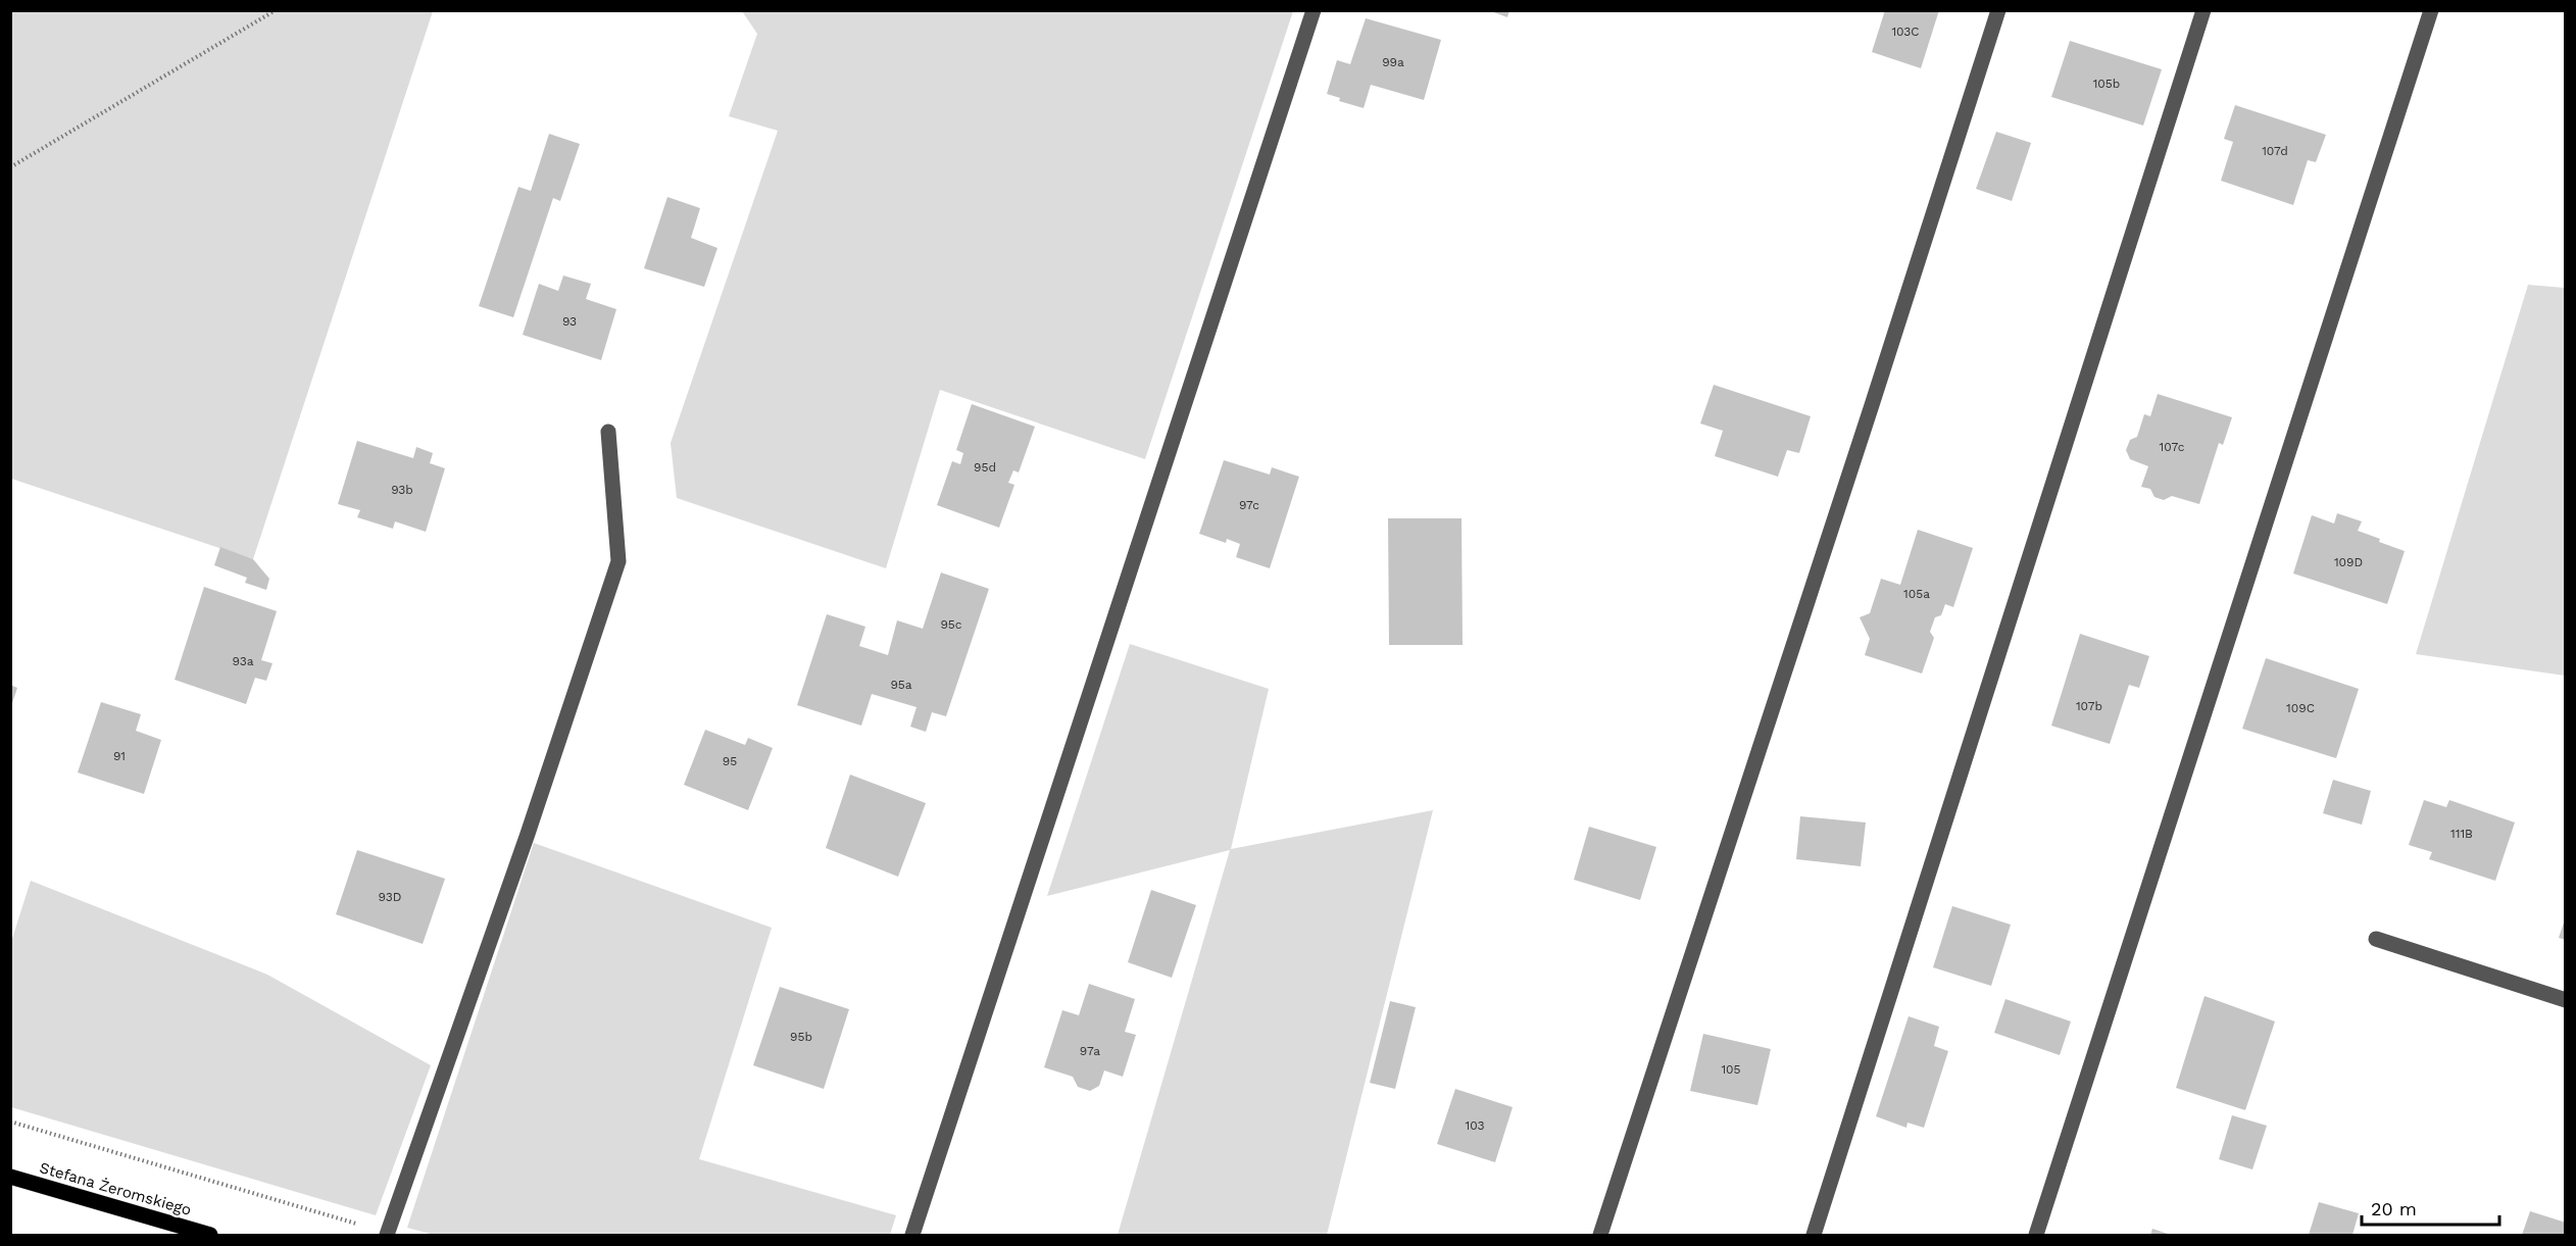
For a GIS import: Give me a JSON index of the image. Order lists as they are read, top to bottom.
{
  "streets": {
    "main road": ["Stefana Żeromskiego"]
  },
  "house_numbers": [
    "103C",
    "99a",
    "105b",
    "107d",
    "93",
    "107c",
    "95d",
    "93b",
    "97c",
    "109D",
    "105a",
    "95c",
    "93a",
    "95a",
    "107b",
    "109C",
    "91",
    "95",
    "111B",
    "93D",
    "95b",
    "97a",
    "105",
    "103"
  ],
  "scale_bar": "20 m"
}
